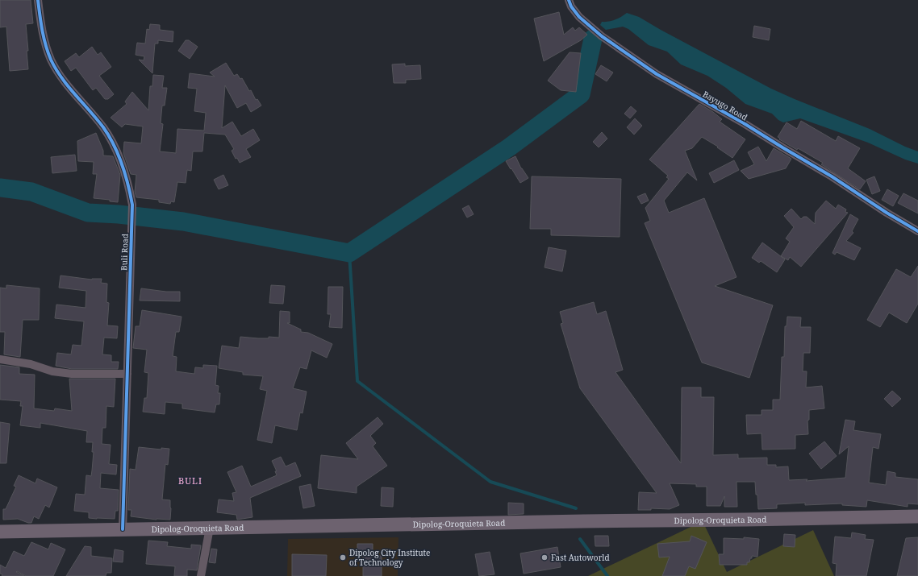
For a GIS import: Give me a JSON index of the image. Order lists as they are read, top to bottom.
{
  "streets": {
    "highway": ["Dipolog-Oroquieta Road"],
    "street": ["Bayugo Road", "Buli Road"]
  },
  "crossings": [
    ["Buli Road", "Dipolog-Oroquieta Road"]
  ],
  "districts": ["BULI"],
  "places": ["Dipolog City Institute of Technology", "Fast Autoworld"]
}
